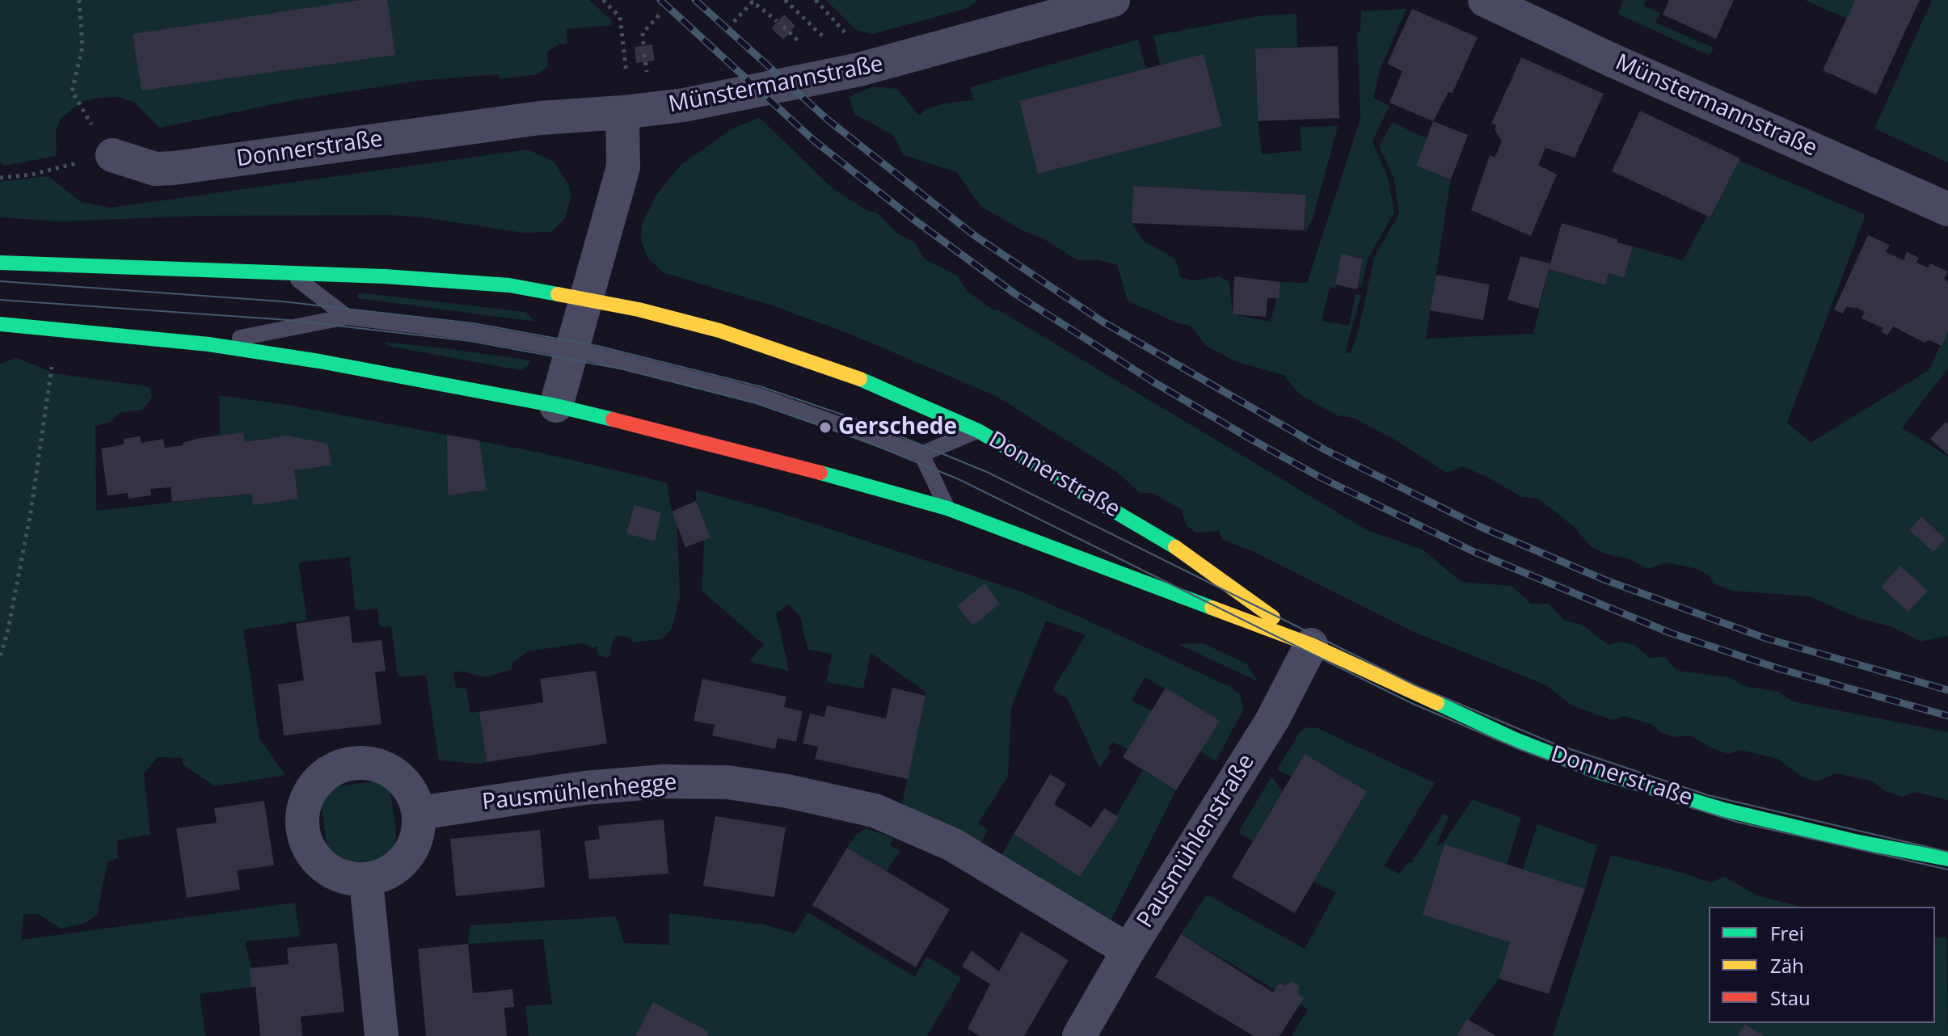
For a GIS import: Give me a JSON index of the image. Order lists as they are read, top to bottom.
{
  "streets": {
    "main road": ["Donnerstraße"],
    "street": ["Münstermannstraße", "Pausmühlenhegge", "Pausmühlenstraße"]
  },
  "crossings": [
    ["Münstermannstraße", "Donnerstraße"],
    ["Donnerstraße", "Pausmühlenstraße"],
    ["Pausmühlenhegge", "Pausmühlenstraße"]
  ],
  "places": ["Gerschede"],
  "legend": ["Frei", "Zäh", "Stau"]
}
